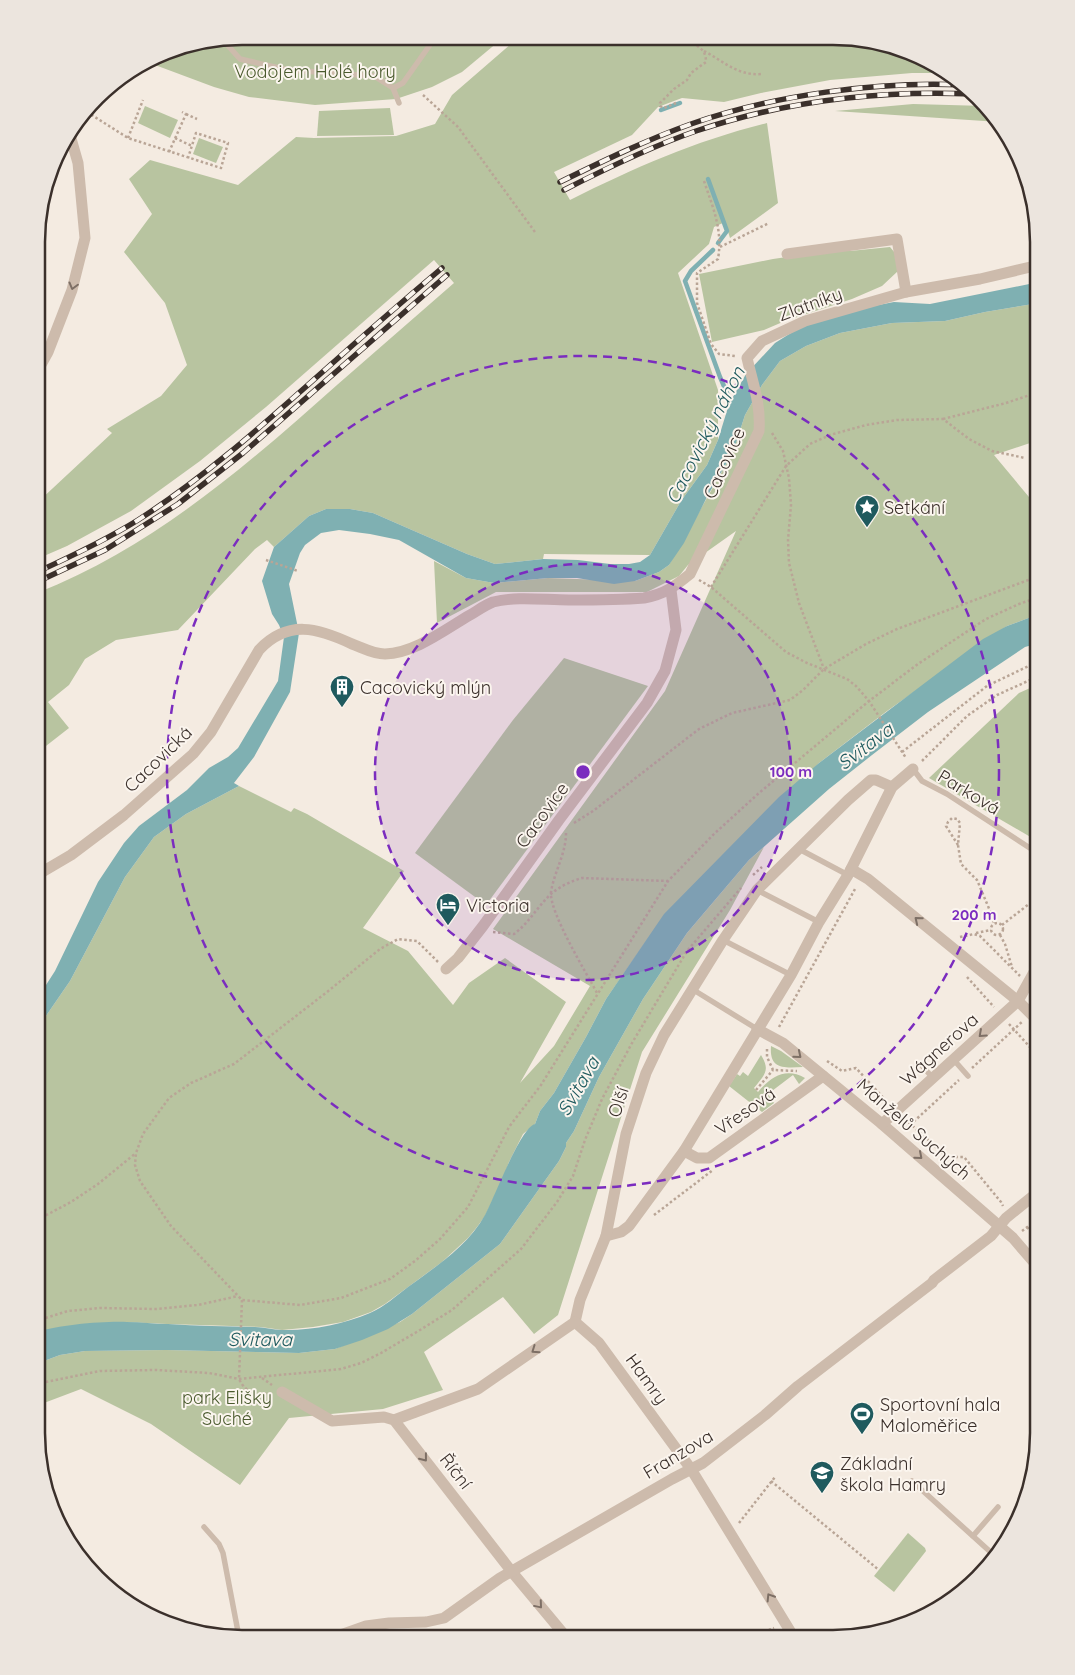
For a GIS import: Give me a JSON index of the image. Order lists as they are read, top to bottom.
{
  "streets": {
    "street": [
      "Zlatníky",
      "Cacovice",
      "Cacovická",
      "Wágnerova",
      "Olší",
      "Vřesová",
      "Manželů Suchých",
      "Hamry",
      "Franzova",
      "Říční"
    ],
    "lane": ["Parková"]
  },
  "crossings": [
    ["Zlatníky", "Cacovice"],
    ["Cacovice", "Cacovická"],
    ["Wágnerova", "Manželů Suchých"],
    ["Olší", "Hamry"],
    ["Vřesová", "Manželů Suchých"],
    ["Manželů Suchých", "Franzova"],
    ["Hamry", "Franzova"],
    ["Franzova", "Říční"]
  ],
  "one_way": ["Wágnerova", "Manželů Suchých", "Říční"],
  "water": ["Cacovický náhon", "Svitava"],
  "parks": ["Vodojem Holé hory", "park Elišky Suché"],
  "places": {
    "place": ["Setkání"],
    "building": ["Cacovický mlýn"],
    "hotel": ["Victoria"],
    "sports": ["Sportovní hala Maloměřice"],
    "school or university": ["Základní škola Hamry"]
  },
  "rings": ["100 m", "200 m"]
}
